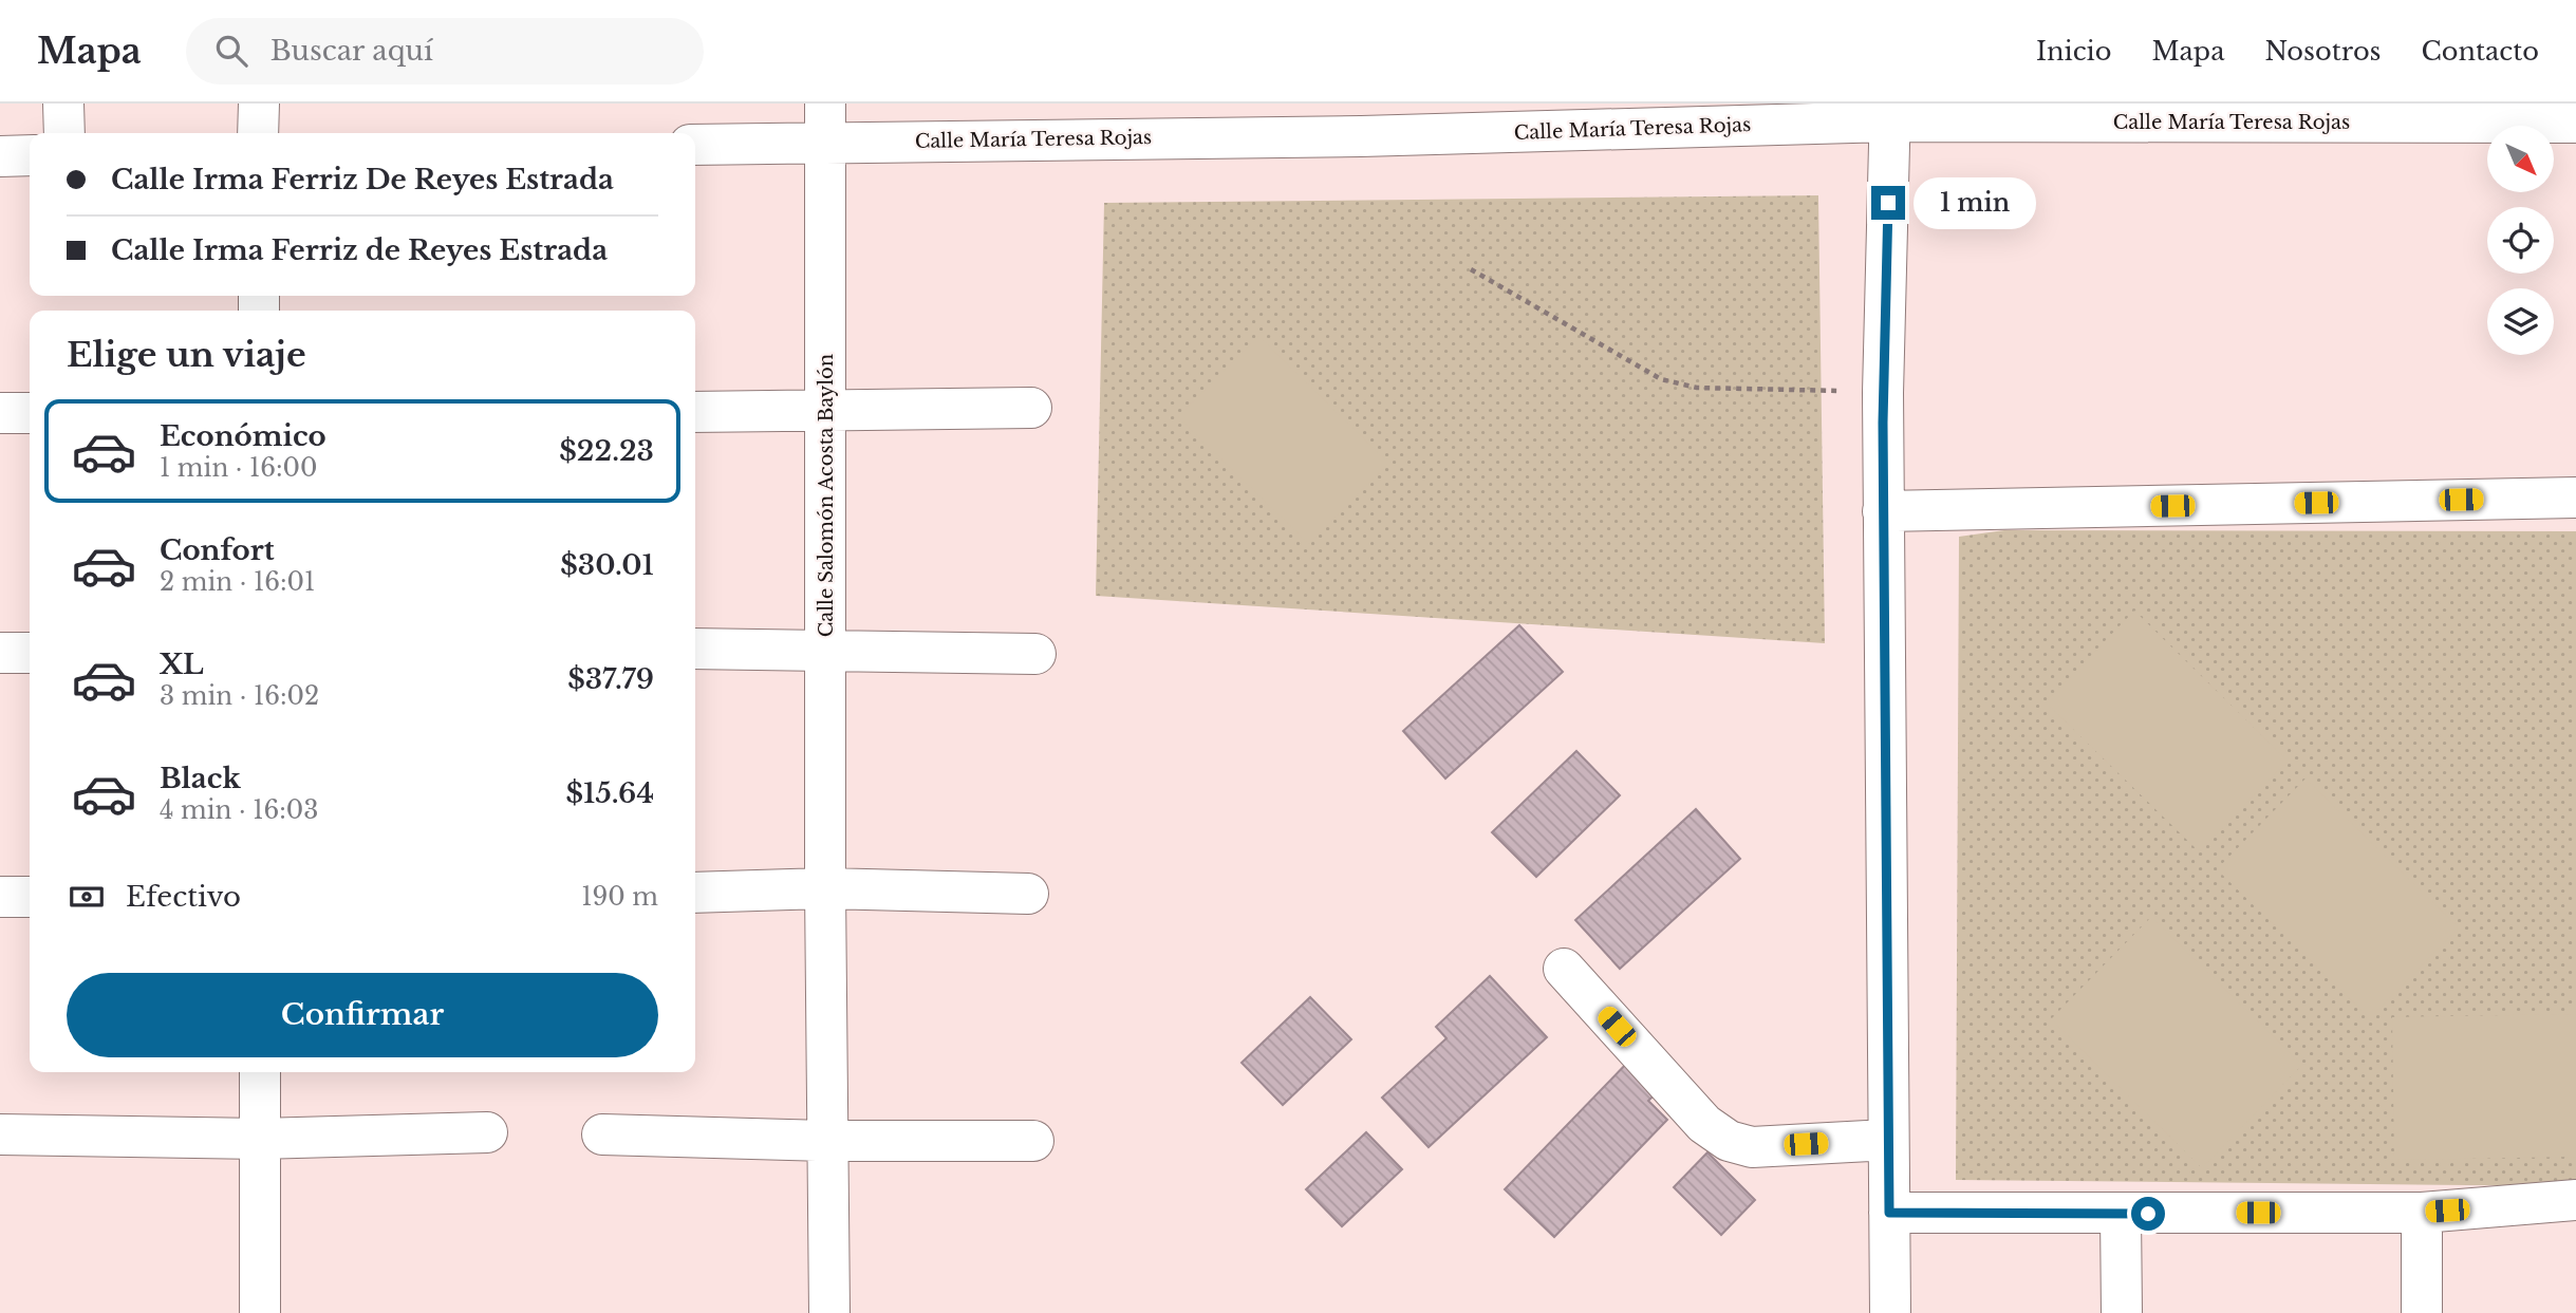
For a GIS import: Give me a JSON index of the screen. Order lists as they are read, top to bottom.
{
  "streets": {
    "street": ["Calle María Teresa Rojas", "Calle Salomón Acosta Baylón"]
  },
  "crossings": [
    ["Calle María Teresa Rojas", "Calle Salomón Acosta Baylón"]
  ],
  "north": "bottom right",
  "page": {
    "header": "Mapa",
    "search": "Buscar aquí",
    "nav": [
      "Inicio",
      "Mapa",
      "Nosotros",
      "Contacto"
    ],
    "banner": ["Calle Irma Ferriz De Reyes Estrada", "Calle Irma Ferriz de Reyes Estrada"],
    "bubble": "1 min",
    "heading": "Elige un viaje",
    "list": [
      {
        "name": "Económico",
        "note": "1 min · 16:00",
        "value": "$22.23"
      },
      {
        "name": "Confort",
        "note": "2 min · 16:01",
        "value": "$30.01"
      },
      {
        "name": "XL",
        "note": "3 min · 16:02",
        "value": "$37.79"
      },
      {
        "name": "Black",
        "note": "4 min · 16:03",
        "value": "$15.64"
      }
    ],
    "pay": ["Efectivo", "190 m"],
    "buttons": "Confirmar"
  }
}
